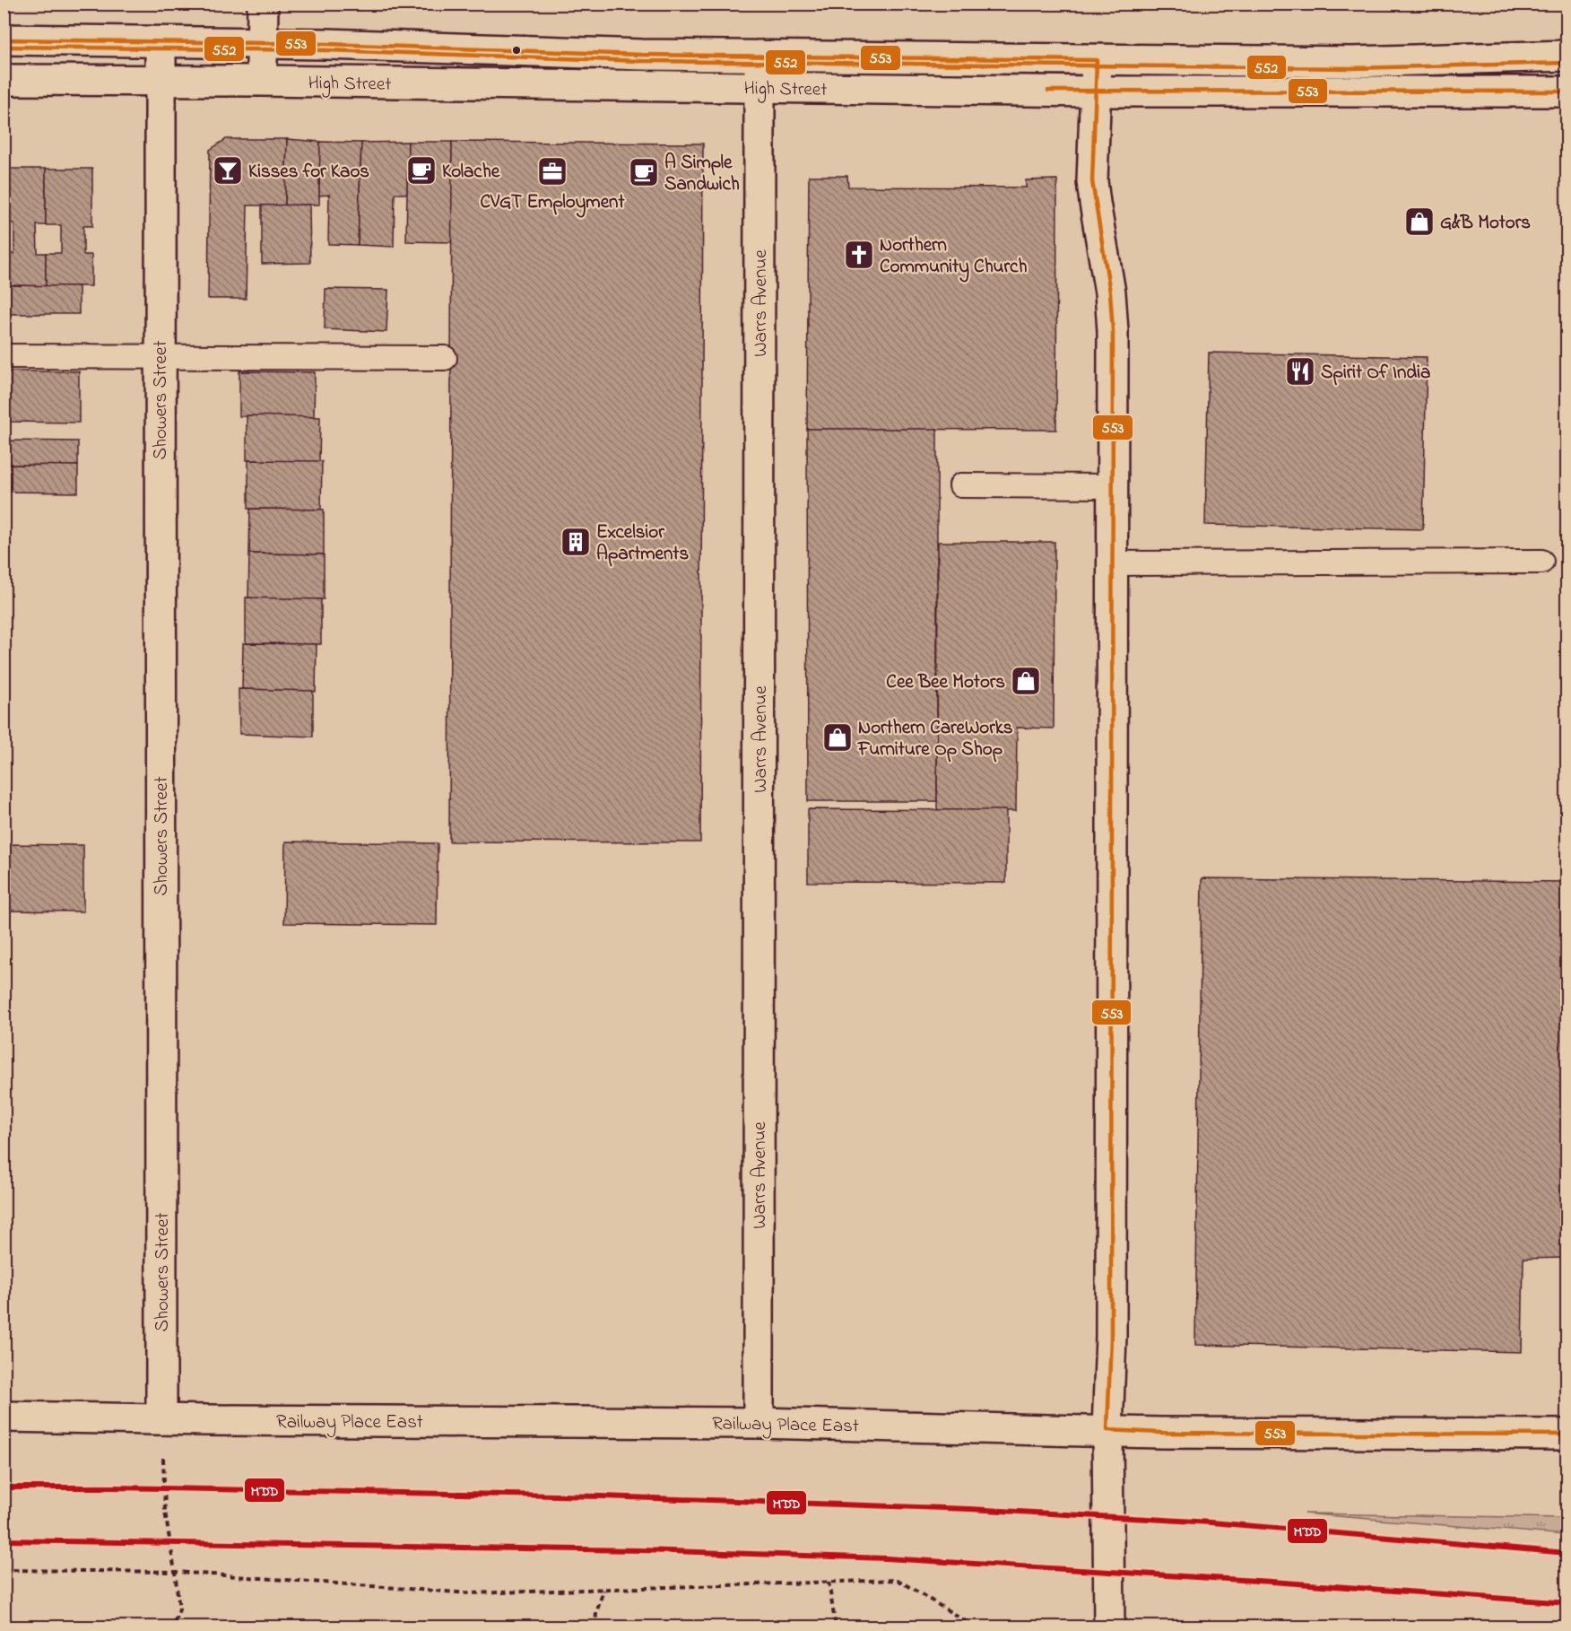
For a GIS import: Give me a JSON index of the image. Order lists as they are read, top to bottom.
{
  "streets": {
    "street": [
      "High Street",
      "Warrs Avenue",
      "Showers Street",
      "Railway Place East"
    ]
  },
  "crossings": [
    ["High Street", "Warrs Avenue"],
    ["High Street", "Showers Street"],
    ["Warrs Avenue", "Railway Place East"],
    ["Showers Street", "Railway Place East"]
  ],
  "places": {
    "bar": ["Kisses for Kaos"],
    "cafe": ["Kolache", "A Simple Sandwich"],
    "office": ["CVGT Employment"],
    "shop": ["G&B Motors", "Cee Bee Motors", "Northern CareWorks Furniture Op Shop"],
    "church": ["Northern Community Church"],
    "restaurant": ["Spirit Of India"],
    "building": ["Excelsior Apartments"]
  },
  "lines": ["transit line 553", "transit line 552", "transit line MDD"]
}
